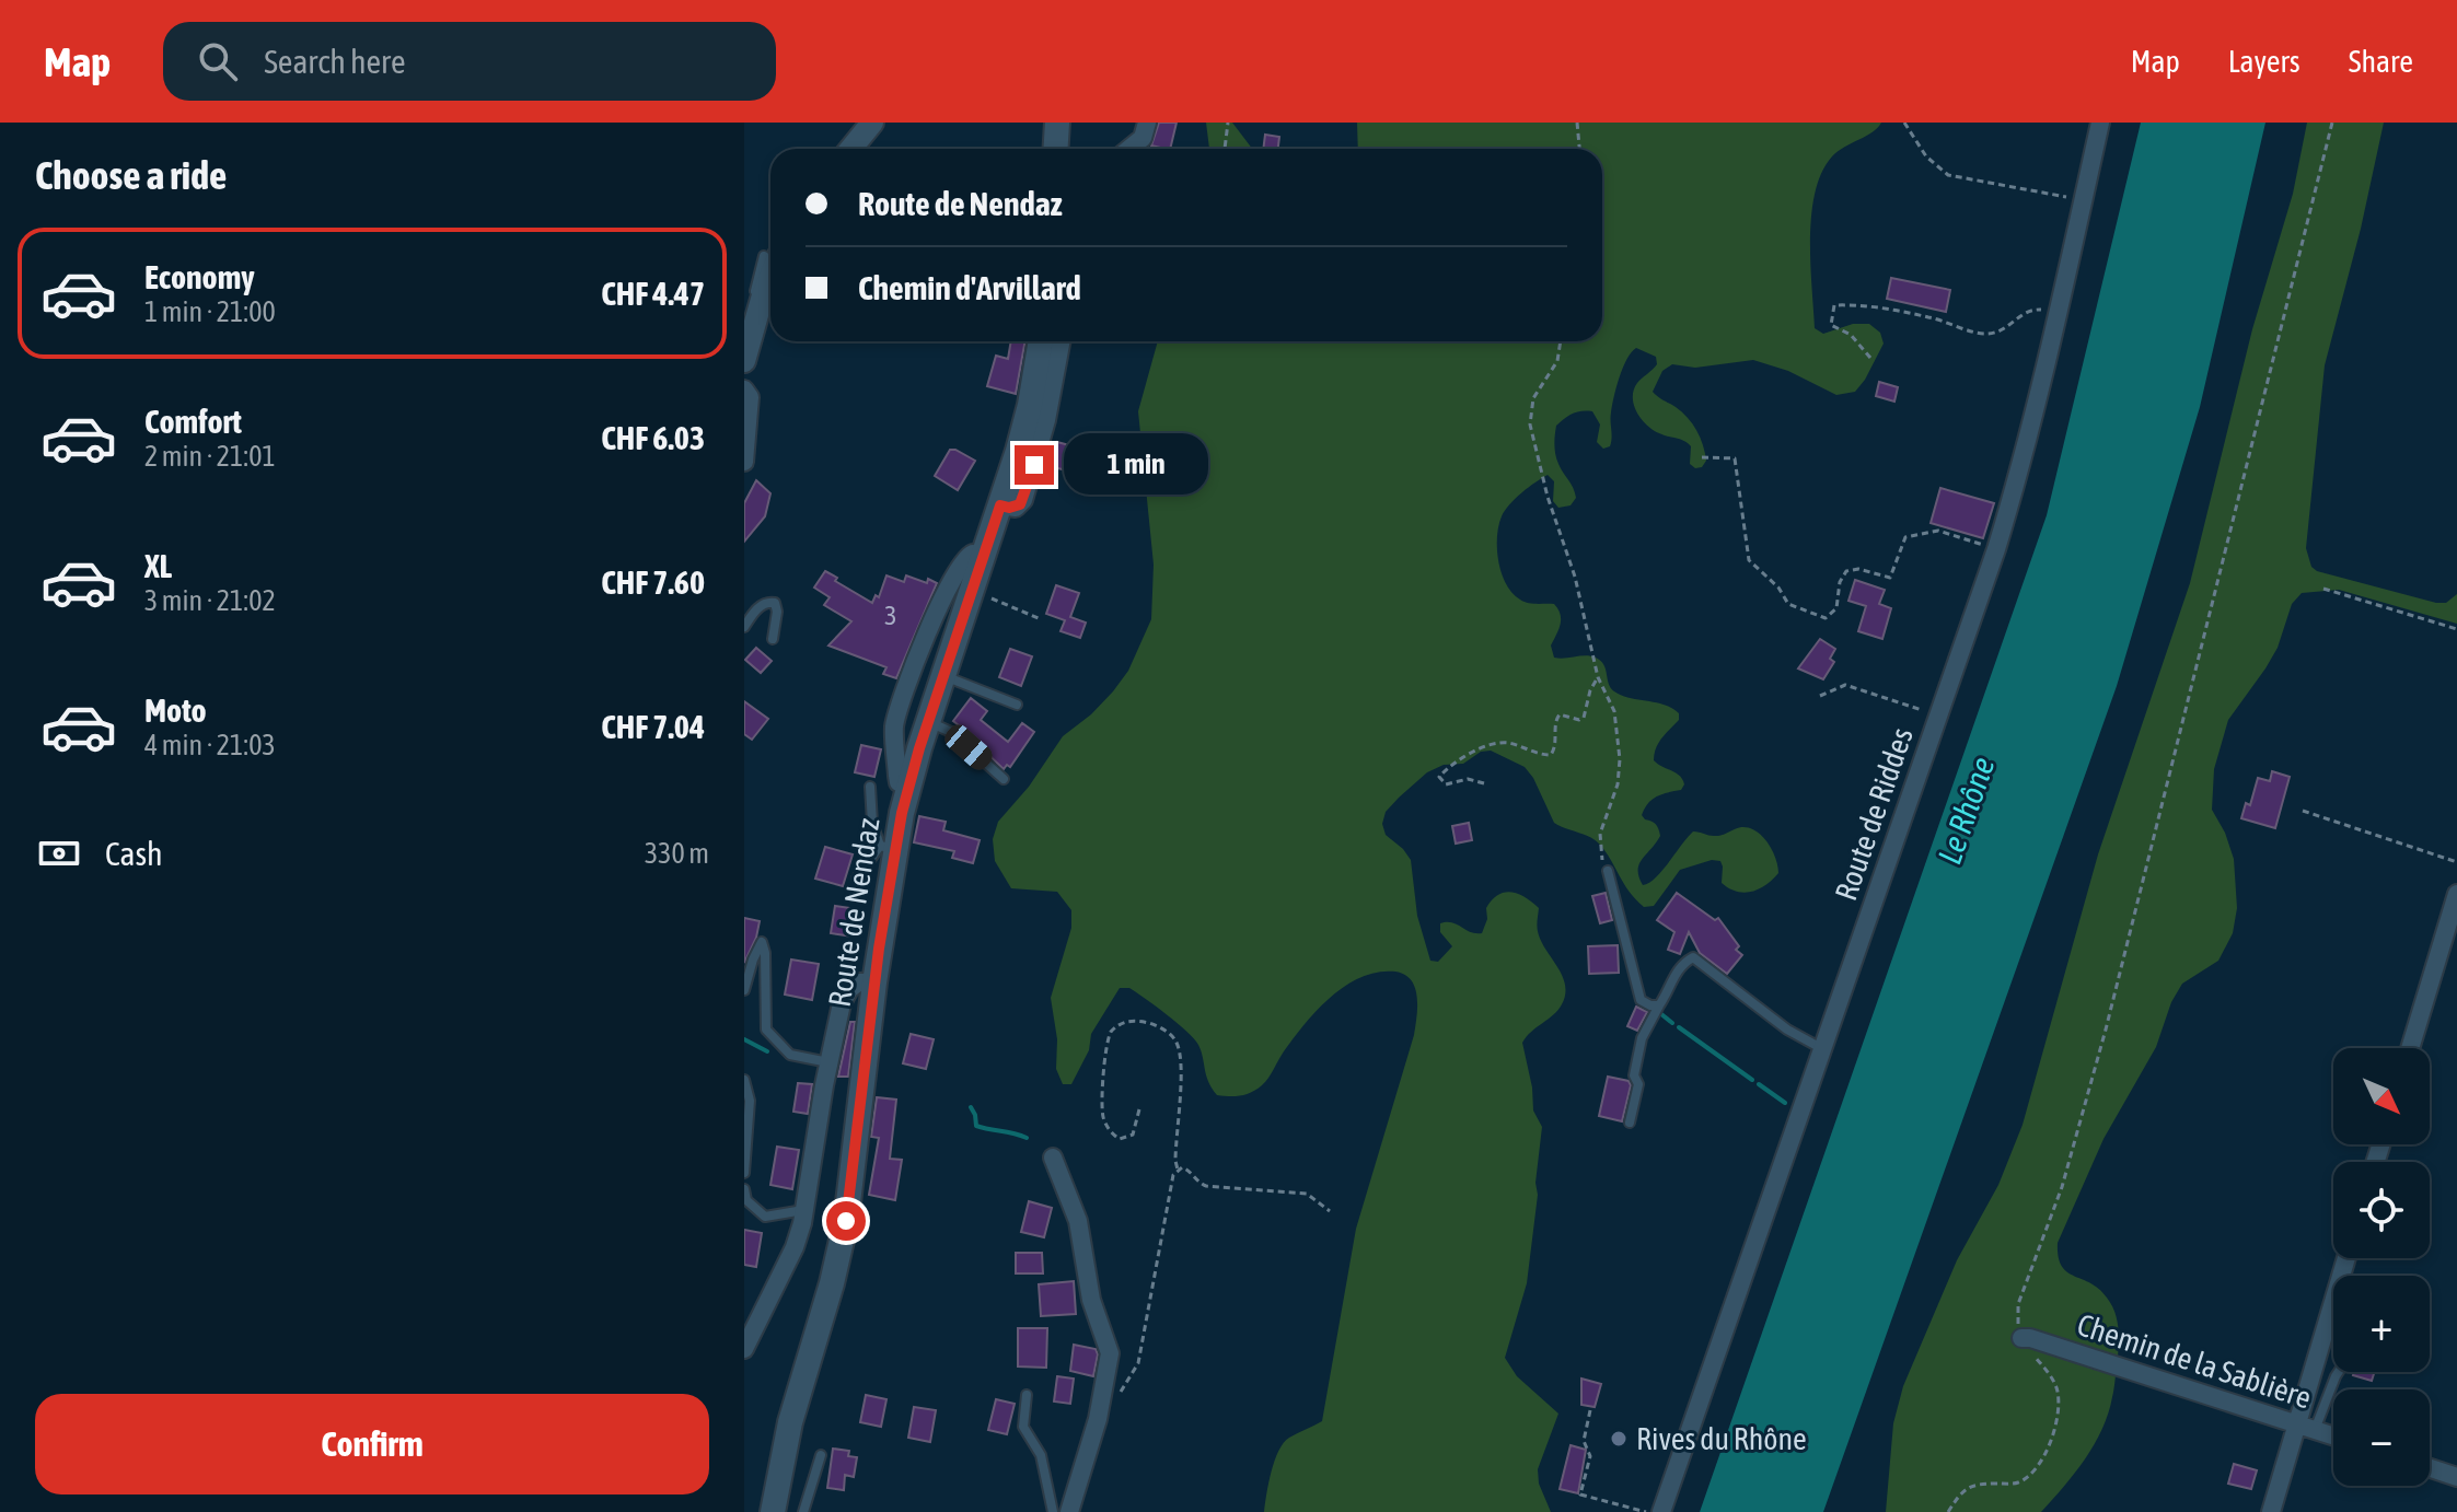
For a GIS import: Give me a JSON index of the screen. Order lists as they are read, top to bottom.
{
  "streets": {
    "main road": ["Route de Nendaz"],
    "street": ["Route de Riddes", "Chemin de la Sablière"]
  },
  "water": ["Le Rhône"],
  "places": ["Rives du Rhône"],
  "house_numbers": ["3"],
  "north": "bottom right",
  "page": {
    "header": "Map",
    "search": "Search here",
    "nav": ["Map", "Layers", "Share"],
    "heading": "Choose a ride",
    "banner": ["Route de Nendaz", "Chemin d'Arvillard"],
    "list": [
      {
        "name": "Economy",
        "note": "1 min · 21:00",
        "value": "CHF 4.47"
      },
      {
        "name": "Comfort",
        "note": "2 min · 21:01",
        "value": "CHF 6.03"
      },
      {
        "name": "XL",
        "note": "3 min · 21:02",
        "value": "CHF 7.60"
      },
      {
        "name": "Moto",
        "note": "4 min · 21:03",
        "value": "CHF 7.04"
      }
    ],
    "bubble": "1 min",
    "pay": ["Cash", "330 m"],
    "map_buttons": ["+", "−"],
    "buttons": "Confirm"
  }
}
